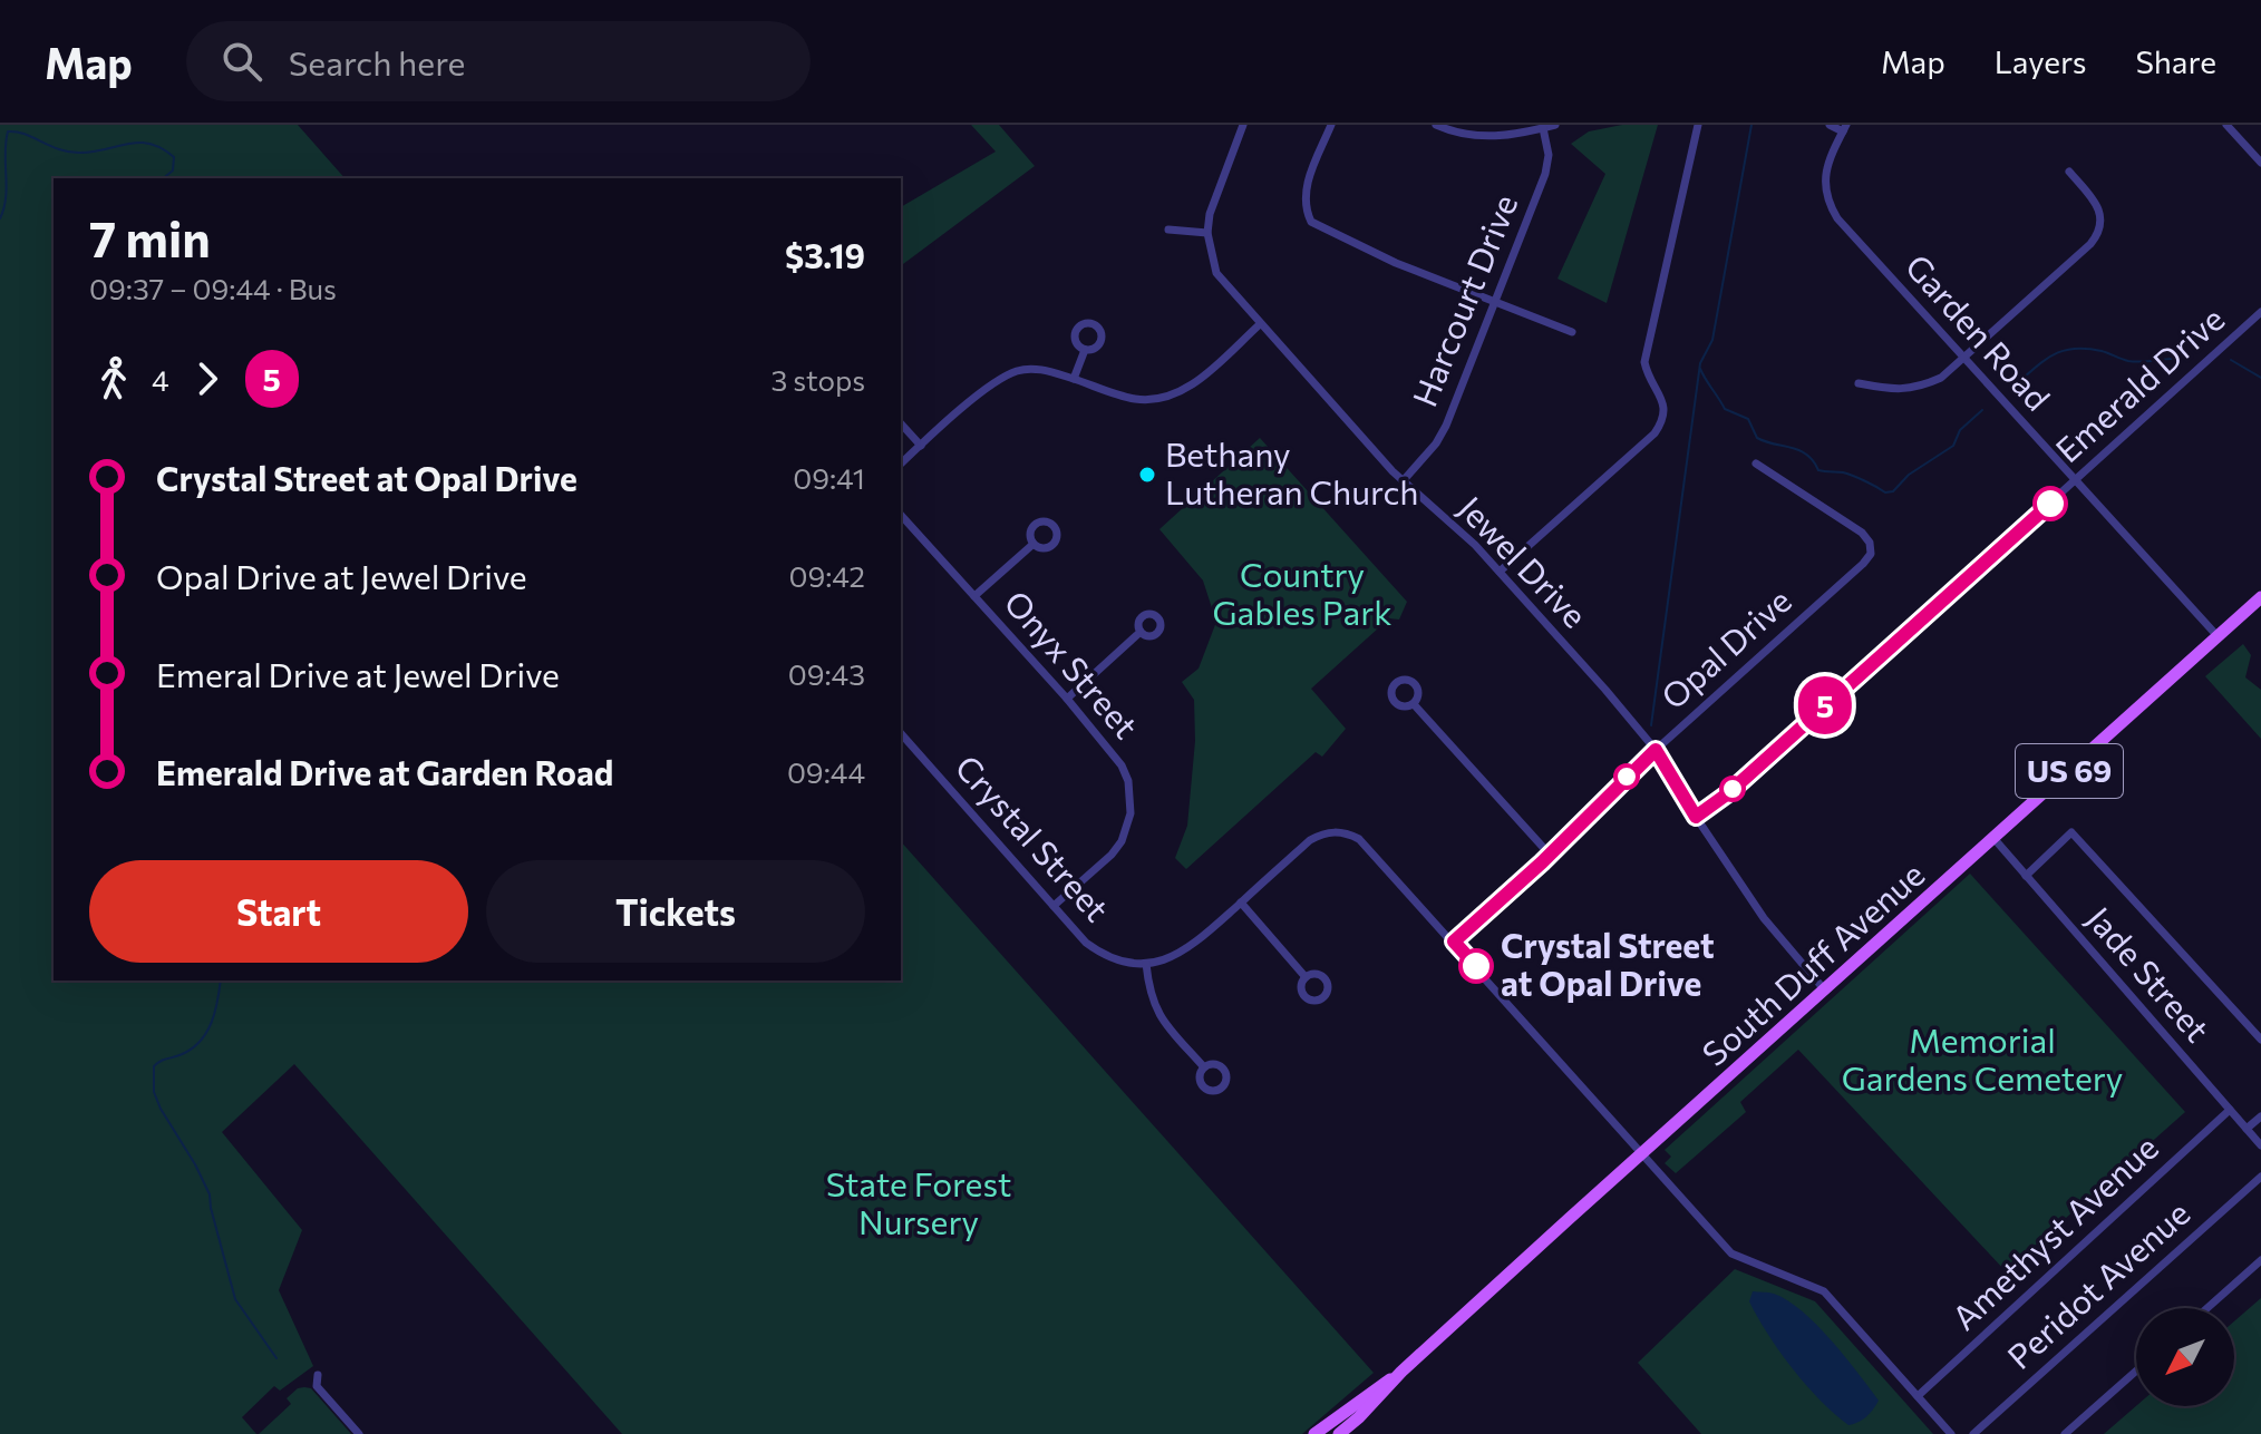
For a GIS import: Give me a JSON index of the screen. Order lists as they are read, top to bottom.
{
  "streets": {
    "main road": ["US 69", "South Duff Avenue"],
    "street": [
      "Harcourt Drive",
      "Garden Road",
      "Emerald Drive",
      "Jewel Drive",
      "Opal Drive",
      "Onyx Street",
      "Crystal Street",
      "Jade Street",
      "Amethyst Avenue",
      "Peridot Avenue"
    ]
  },
  "crossings": [
    ["Harcourt Drive", "Jewel Drive"],
    ["Garden Road", "Emerald Drive"],
    ["Garden Road", "South Duff Avenue"],
    ["Emerald Drive", "Jewel Drive"],
    ["Jewel Drive", "Opal Drive"],
    ["Jewel Drive", "South Duff Avenue"],
    ["Onyx Street", "Crystal Street"],
    ["South Duff Avenue", "Jade Street"],
    ["Jade Street", "Amethyst Avenue"]
  ],
  "parks": ["Country Gables Park", "Memorial Gardens Cemetery", "State Forest Nursery"],
  "places": ["Bethany Lutheran Church", "Crystal Street at Opal Drive"],
  "lines": ["bus line 5"],
  "north": "bottom left",
  "page": {
    "header": "Map",
    "search": "Search here",
    "nav": ["Map", "Layers", "Share"],
    "on_map": "5",
    "heading": ["7 min", "09:37 – 09:44 · Bus", "$3.19"],
    "legs": ["4", "5", "3 stops"],
    "list": [
      {
        "name": "Crystal Street at Opal Drive",
        "value": "09:41"
      },
      {
        "name": "Opal Drive at Jewel Drive",
        "value": "09:42"
      },
      {
        "name": "Emeral Drive at Jewel Drive",
        "value": "09:43"
      },
      {
        "name": "Emerald Drive at Garden Road",
        "value": "09:44"
      }
    ],
    "buttons": ["Start", "Tickets"]
  }
}
